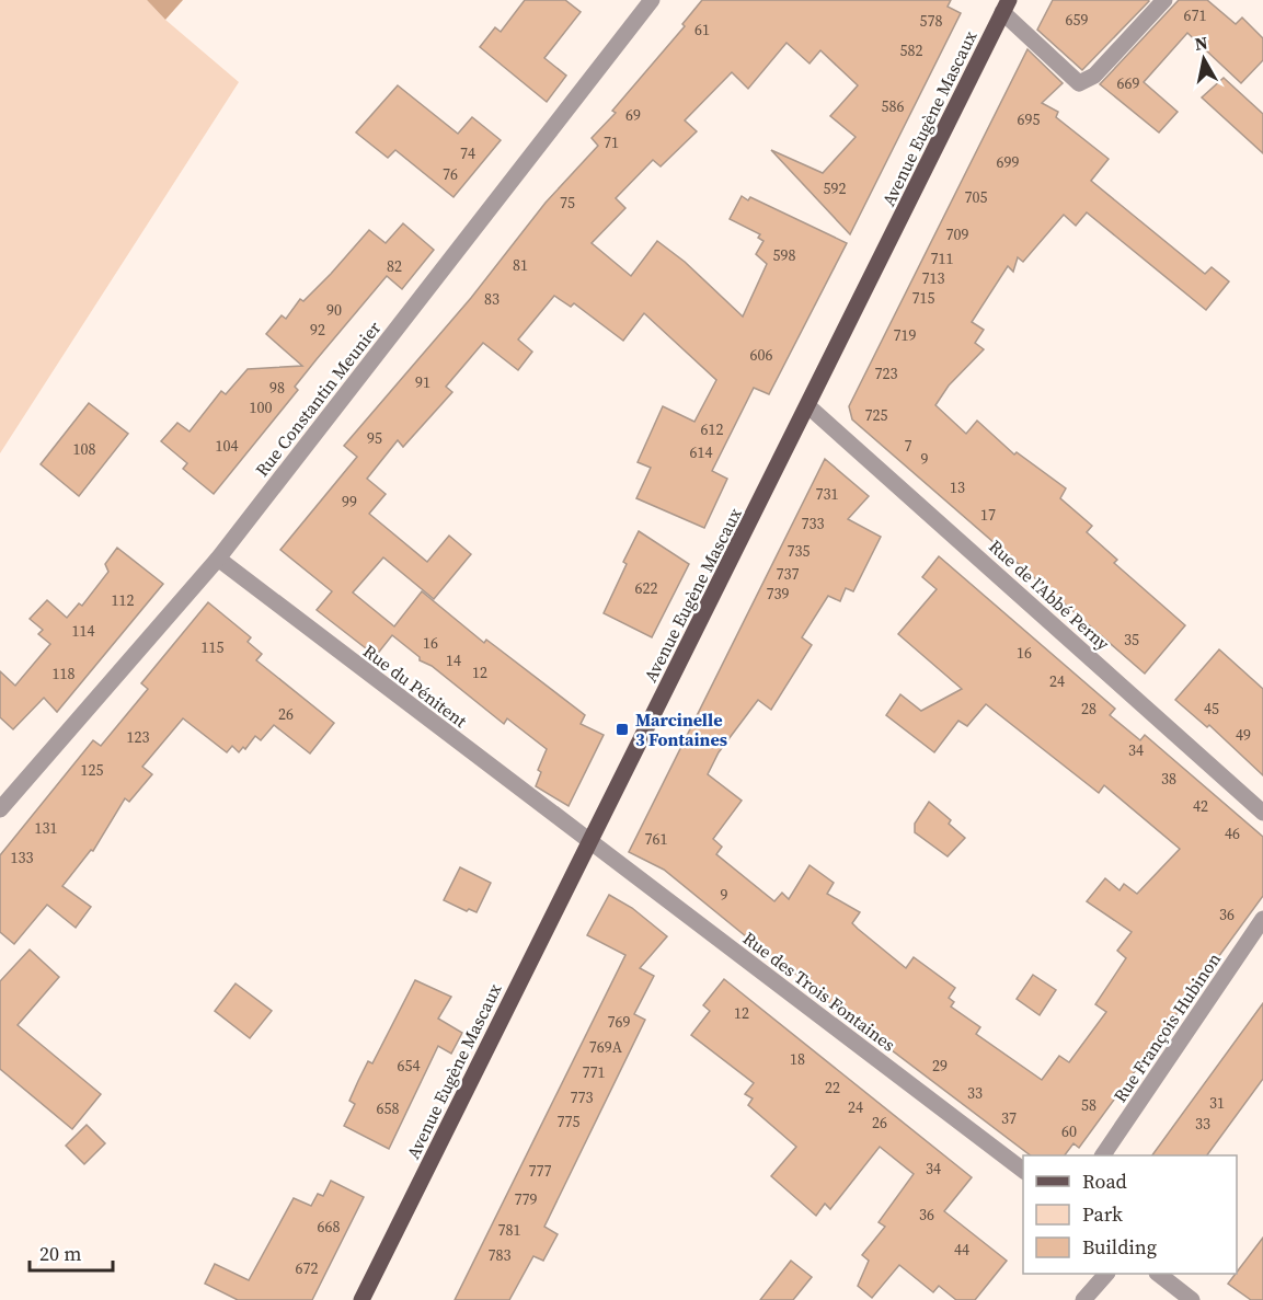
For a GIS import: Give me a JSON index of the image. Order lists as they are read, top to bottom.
{
  "streets": {
    "main road": ["Avenue Eugène Mascaux"],
    "street": [
      "Rue Constantin Meunier",
      "Rue de l’Abbé Perny",
      "Rue du Pénitent",
      "Rue des Trois Fontaines",
      "Rue François Hubinon"
    ]
  },
  "crossings": [
    ["Avenue Eugène Mascaux", "Rue de l’Abbé Perny"],
    ["Avenue Eugène Mascaux", "Rue du Pénitent"],
    ["Avenue Eugène Mascaux", "Rue des Trois Fontaines"],
    ["Rue Constantin Meunier", "Rue du Pénitent"],
    ["Rue du Pénitent", "Rue des Trois Fontaines"]
  ],
  "places": {
    "transit": ["Marcinelle 3 Fontaines"]
  },
  "house_numbers": [
    "671",
    "659",
    "578",
    "61",
    "582",
    "669",
    "586",
    "69",
    "695",
    "71",
    "74",
    "699",
    "76",
    "592",
    "705",
    "75",
    "709",
    "598",
    "711",
    "81",
    "82",
    "713",
    "715",
    "83",
    "90",
    "92",
    "719",
    "606",
    "723",
    "91",
    "98",
    "100",
    "725",
    "612",
    "95",
    "104",
    "7",
    "108",
    "614",
    "9",
    "13",
    "731",
    "99",
    "17",
    "733",
    "735",
    "737",
    "622",
    "739",
    "112",
    "114",
    "35",
    "16",
    "115",
    "16",
    "14",
    "12",
    "118",
    "24",
    "28",
    "45",
    "26",
    "49",
    "123",
    "34",
    "125",
    "38",
    "42",
    "131",
    "46",
    "761",
    "133",
    "9",
    "36",
    "12",
    "769",
    "769A",
    "18",
    "654",
    "29",
    "771",
    "22",
    "33",
    "773",
    "31",
    "58",
    "24",
    "658",
    "37",
    "775",
    "26",
    "33",
    "60",
    "34",
    "777",
    "779",
    "36",
    "668",
    "781",
    "44",
    "783",
    "672"
  ],
  "legend": ["Road", "Park", "Building"],
  "scale_bar": "20 m",
  "north": "top"
}
